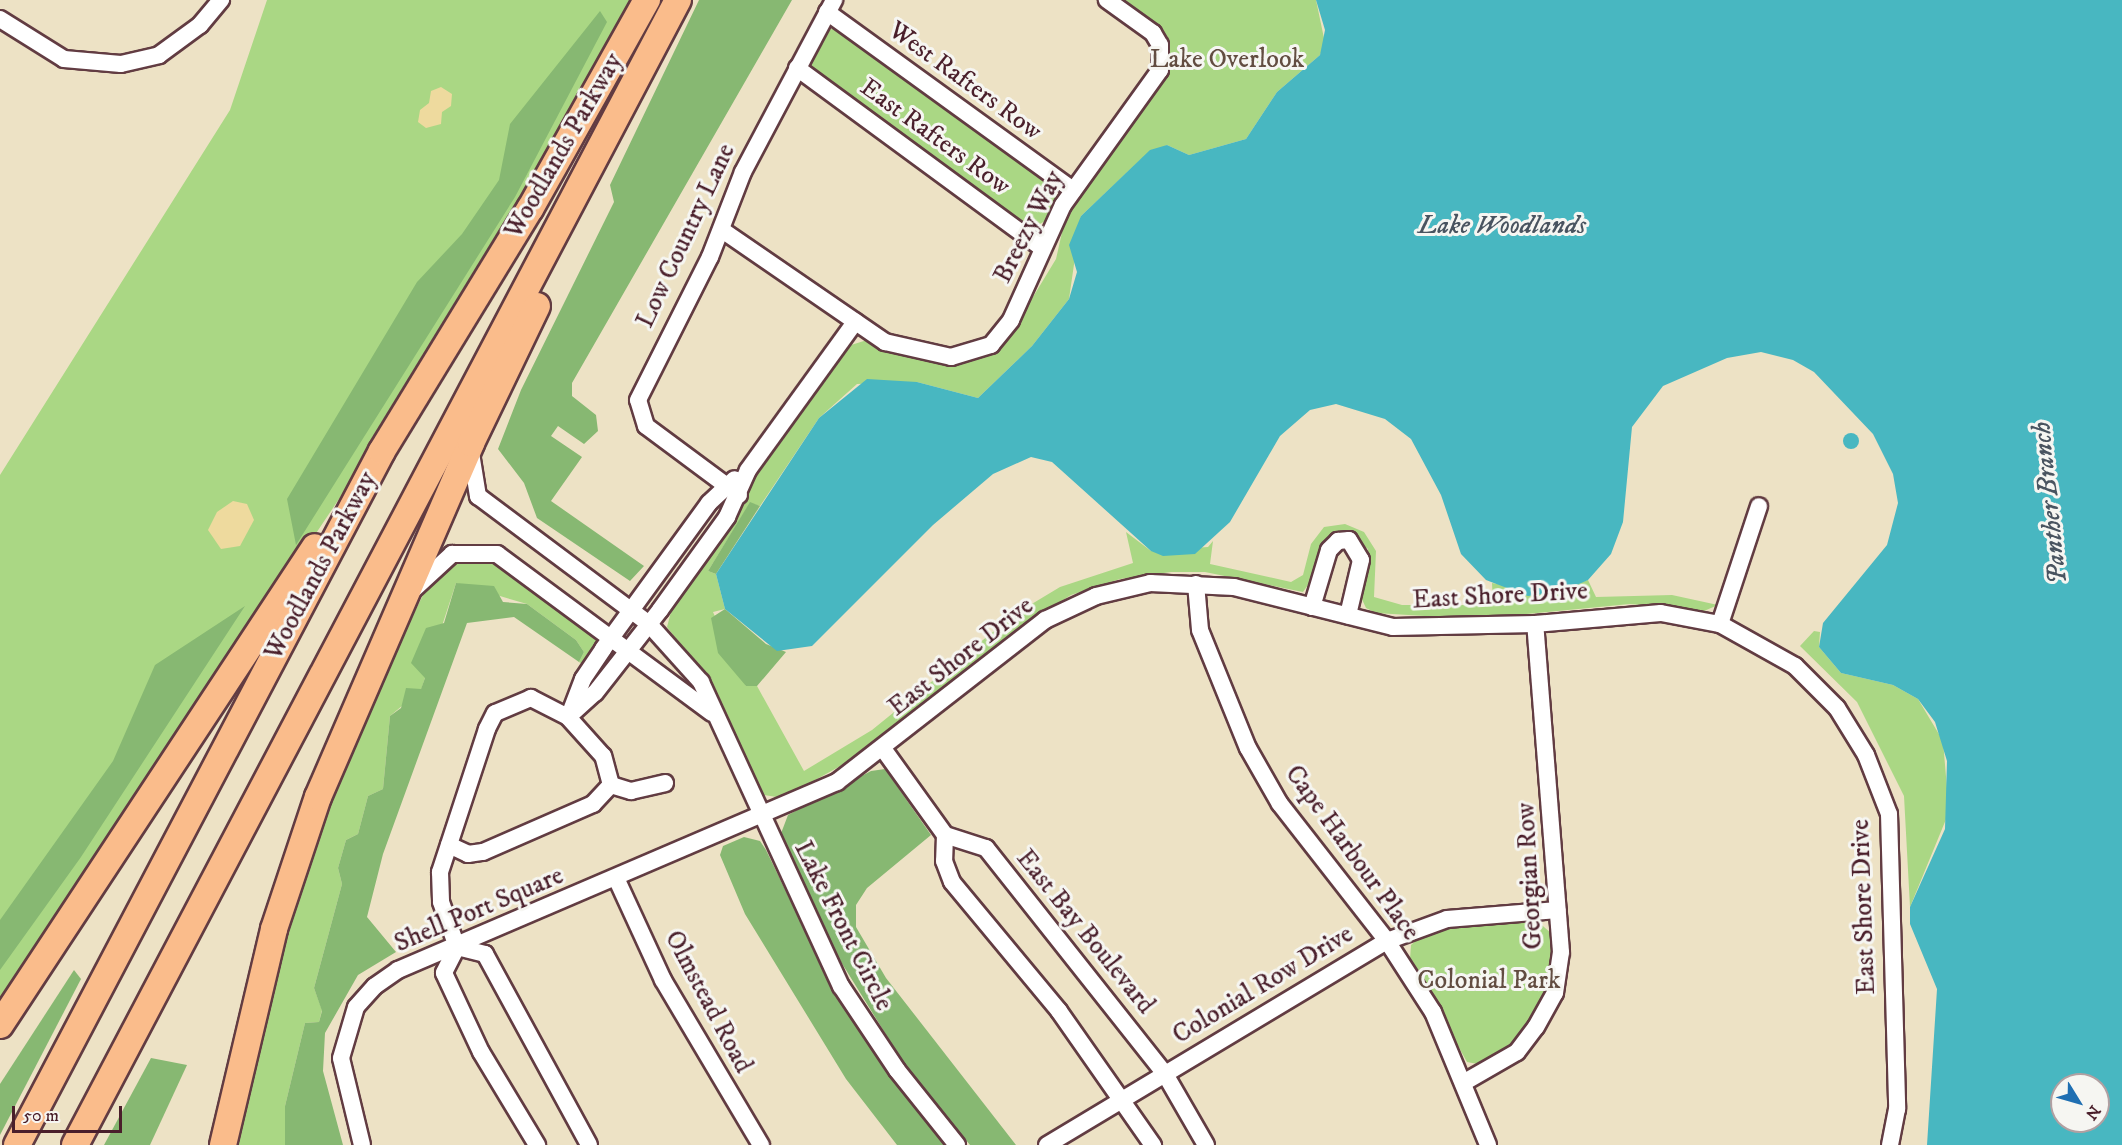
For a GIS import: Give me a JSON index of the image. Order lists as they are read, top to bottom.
{
  "streets": {
    "main road": ["Woodlands Parkway"],
    "street": [
      "West Rafters Row",
      "East Rafters Row",
      "Breezy Way",
      "Low Country Lane",
      "East Shore Drive",
      "Cape Harbour Place",
      "Georgian Row",
      "Shell Port Square",
      "Lake Front Circle",
      "East Bay Boulevard",
      "Colonial Row Drive",
      "Olmstead Road"
    ]
  },
  "crossings": [
    ["West Rafters Row", "Breezy Way"],
    ["West Rafters Row", "Low Country Lane"],
    ["East Rafters Row", "Breezy Way"],
    ["East Rafters Row", "Low Country Lane"],
    ["East Shore Drive", "Cape Harbour Place"],
    ["East Shore Drive", "Georgian Row"],
    ["East Shore Drive", "Shell Port Square"],
    ["East Shore Drive", "Lake Front Circle"],
    ["Cape Harbour Place", "Georgian Row"],
    ["Cape Harbour Place", "Colonial Row Drive"],
    ["Georgian Row", "Colonial Row Drive"],
    ["Shell Port Square", "Lake Front Circle"],
    ["Shell Port Square", "Olmstead Road"],
    ["East Bay Boulevard", "Colonial Row Drive"]
  ],
  "water": ["Lake Woodlands", "Panther Branch"],
  "parks": ["Lake Overlook", "Colonial Park"],
  "scale_bar": "50 m",
  "north": "bottom right"
}
